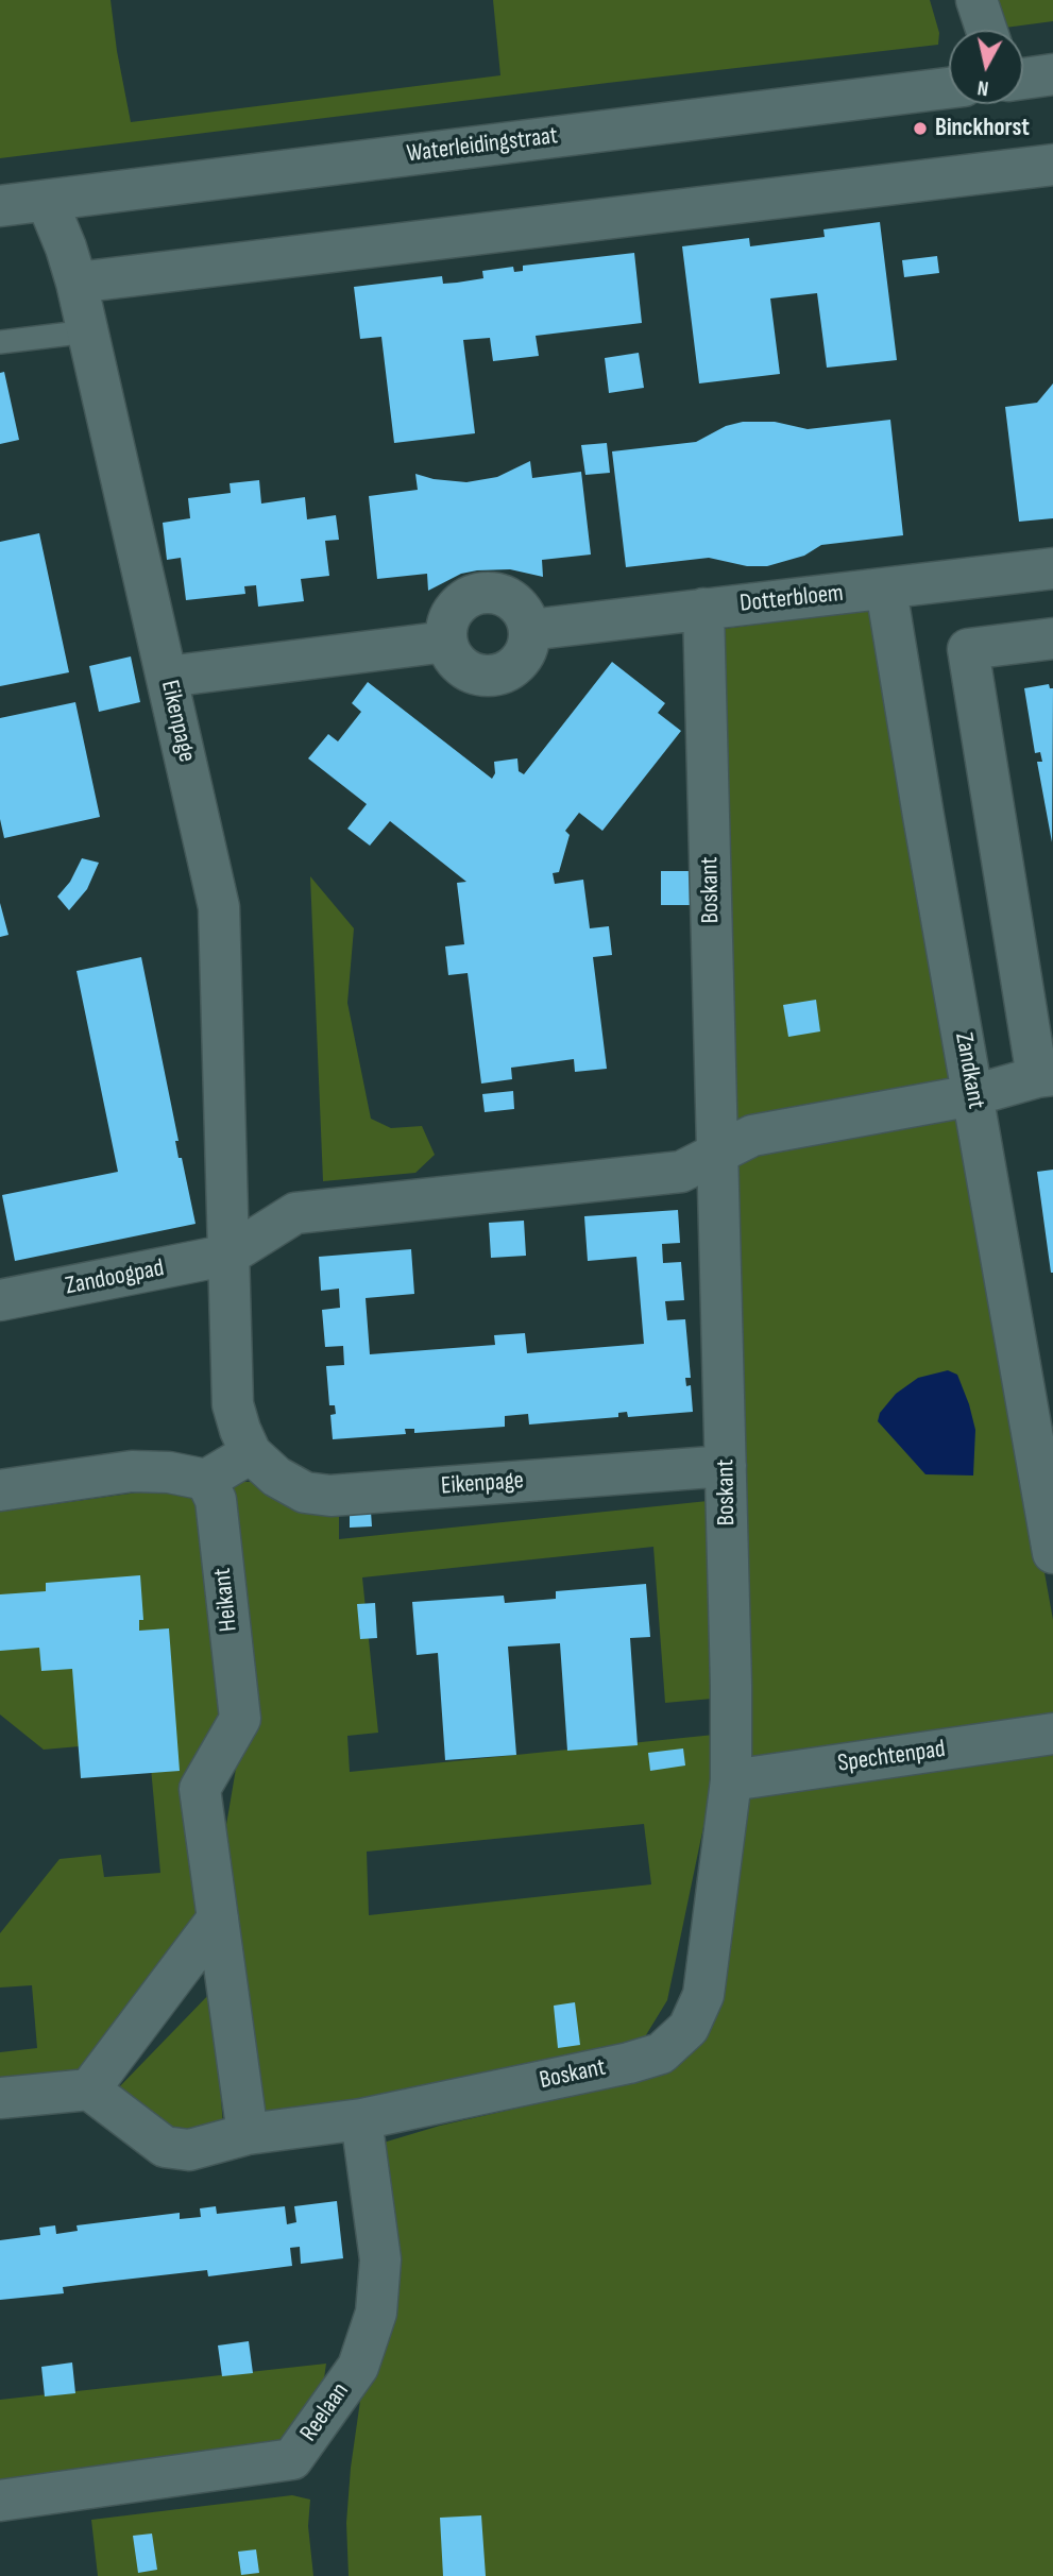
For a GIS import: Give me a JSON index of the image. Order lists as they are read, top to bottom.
{
  "streets": {
    "street": [
      "Waterleidingstraat",
      "Dotterbloem",
      "Eikenpage",
      "Boskant",
      "Zandkant",
      "Zandoogpad",
      "Heikant",
      "Spechtenpad",
      "Reelaan"
    ]
  },
  "crossings": [
    ["Waterleidingstraat", "Eikenpage"],
    ["Dotterbloem", "Boskant"],
    ["Dotterbloem", "Zandkant"],
    ["Eikenpage", "Boskant"],
    ["Eikenpage", "Zandoogpad"],
    ["Boskant", "Spechtenpad"],
    ["Boskant", "Reelaan"]
  ],
  "places": ["Binckhorst"],
  "north": "bottom"
}
